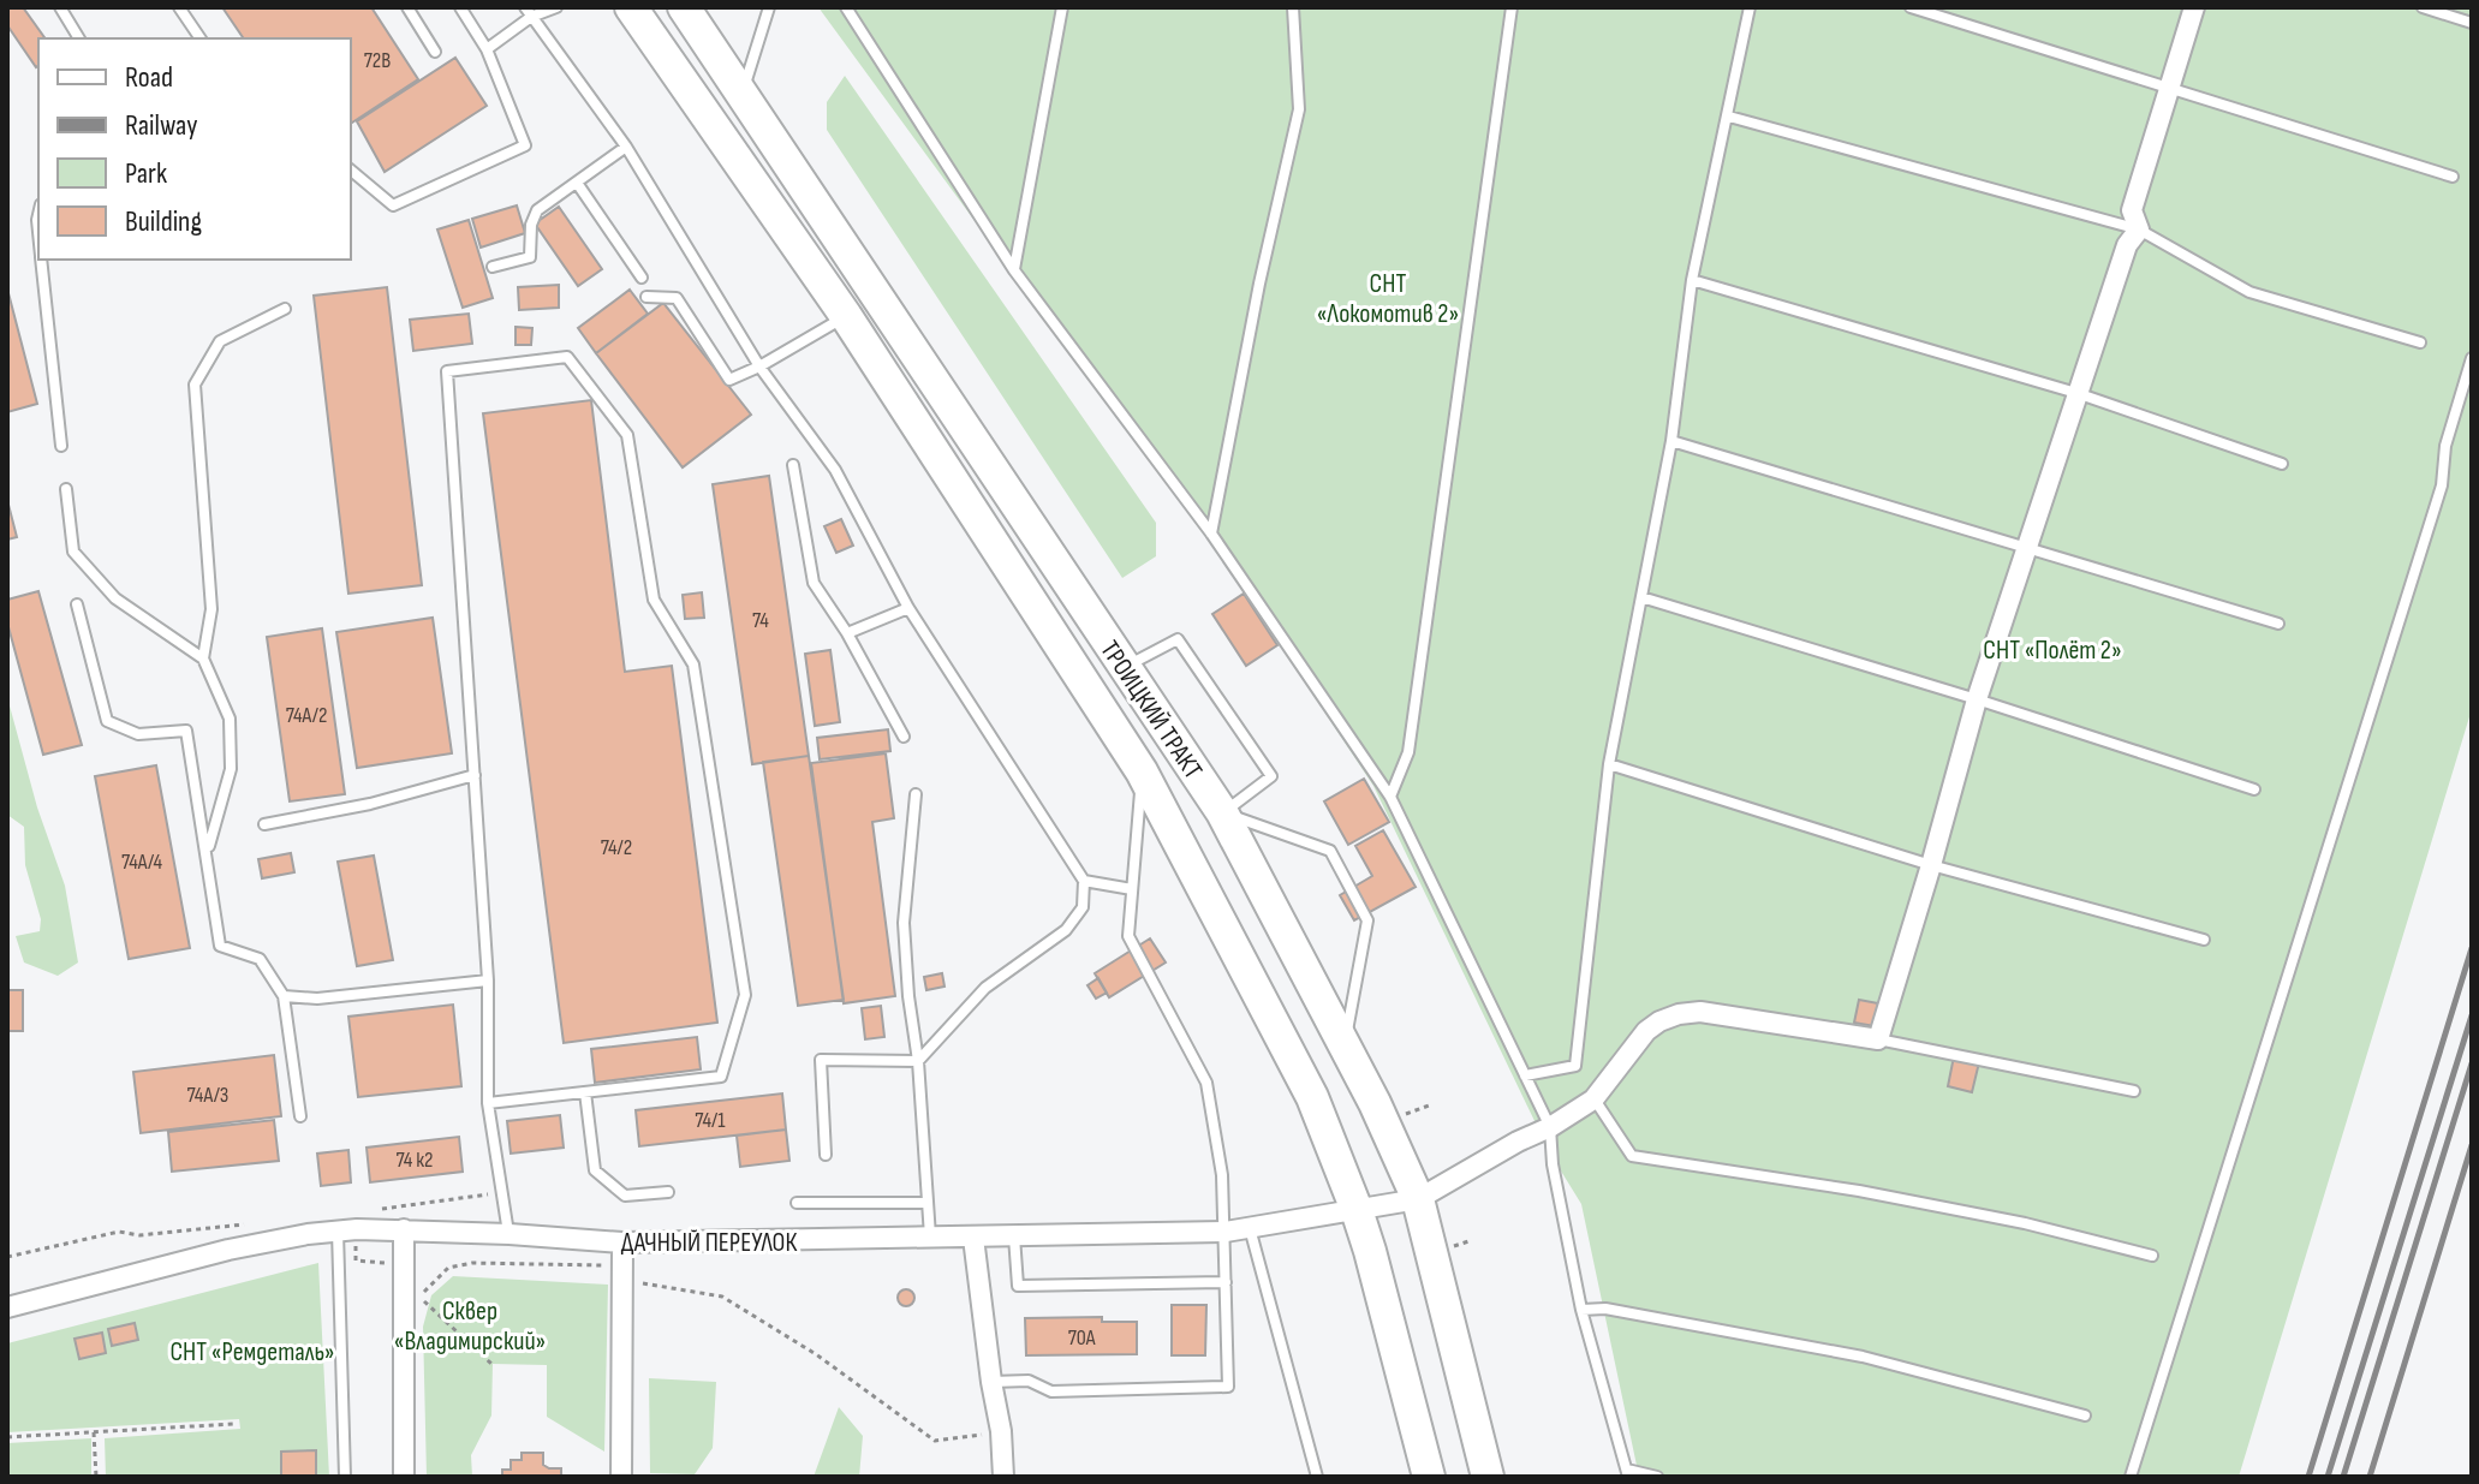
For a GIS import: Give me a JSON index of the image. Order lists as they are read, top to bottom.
{
  "streets": {
    "main road": ["ТРОИЦКИЙ ТРАКТ"],
    "street": ["ДАЧНЫЙ ПЕРЕУЛОК"]
  },
  "crossings": [
    ["ТРОИЦКИЙ ТРАКТ", "ДАЧНЫЙ ПЕРЕУЛОК"]
  ],
  "parks": [
    "СНТ «Локомотив 2»",
    "СНТ «Полёт 2»",
    "Сквер «Владимирский»",
    "СНТ «Ремдеталь»"
  ],
  "house_numbers": [
    "72В",
    "74",
    "74А/2",
    "74/2",
    "74А/4",
    "74А/3",
    "74/1",
    "74 к2",
    "70А"
  ],
  "legend": [
    "Road",
    "Railway",
    "Park",
    "Building"
  ]
}
